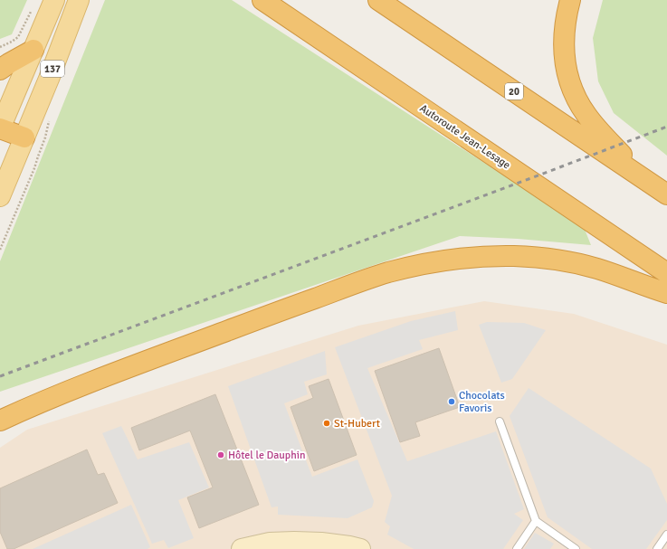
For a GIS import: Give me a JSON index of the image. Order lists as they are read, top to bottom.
{
  "streets": {
    "highway": ["20", "Autoroute Jean-Lesage"],
    "main road": ["137"]
  },
  "places": ["Chocolats Favoris", "St-Hubert", "Hôtel le Dauphin"]
}
